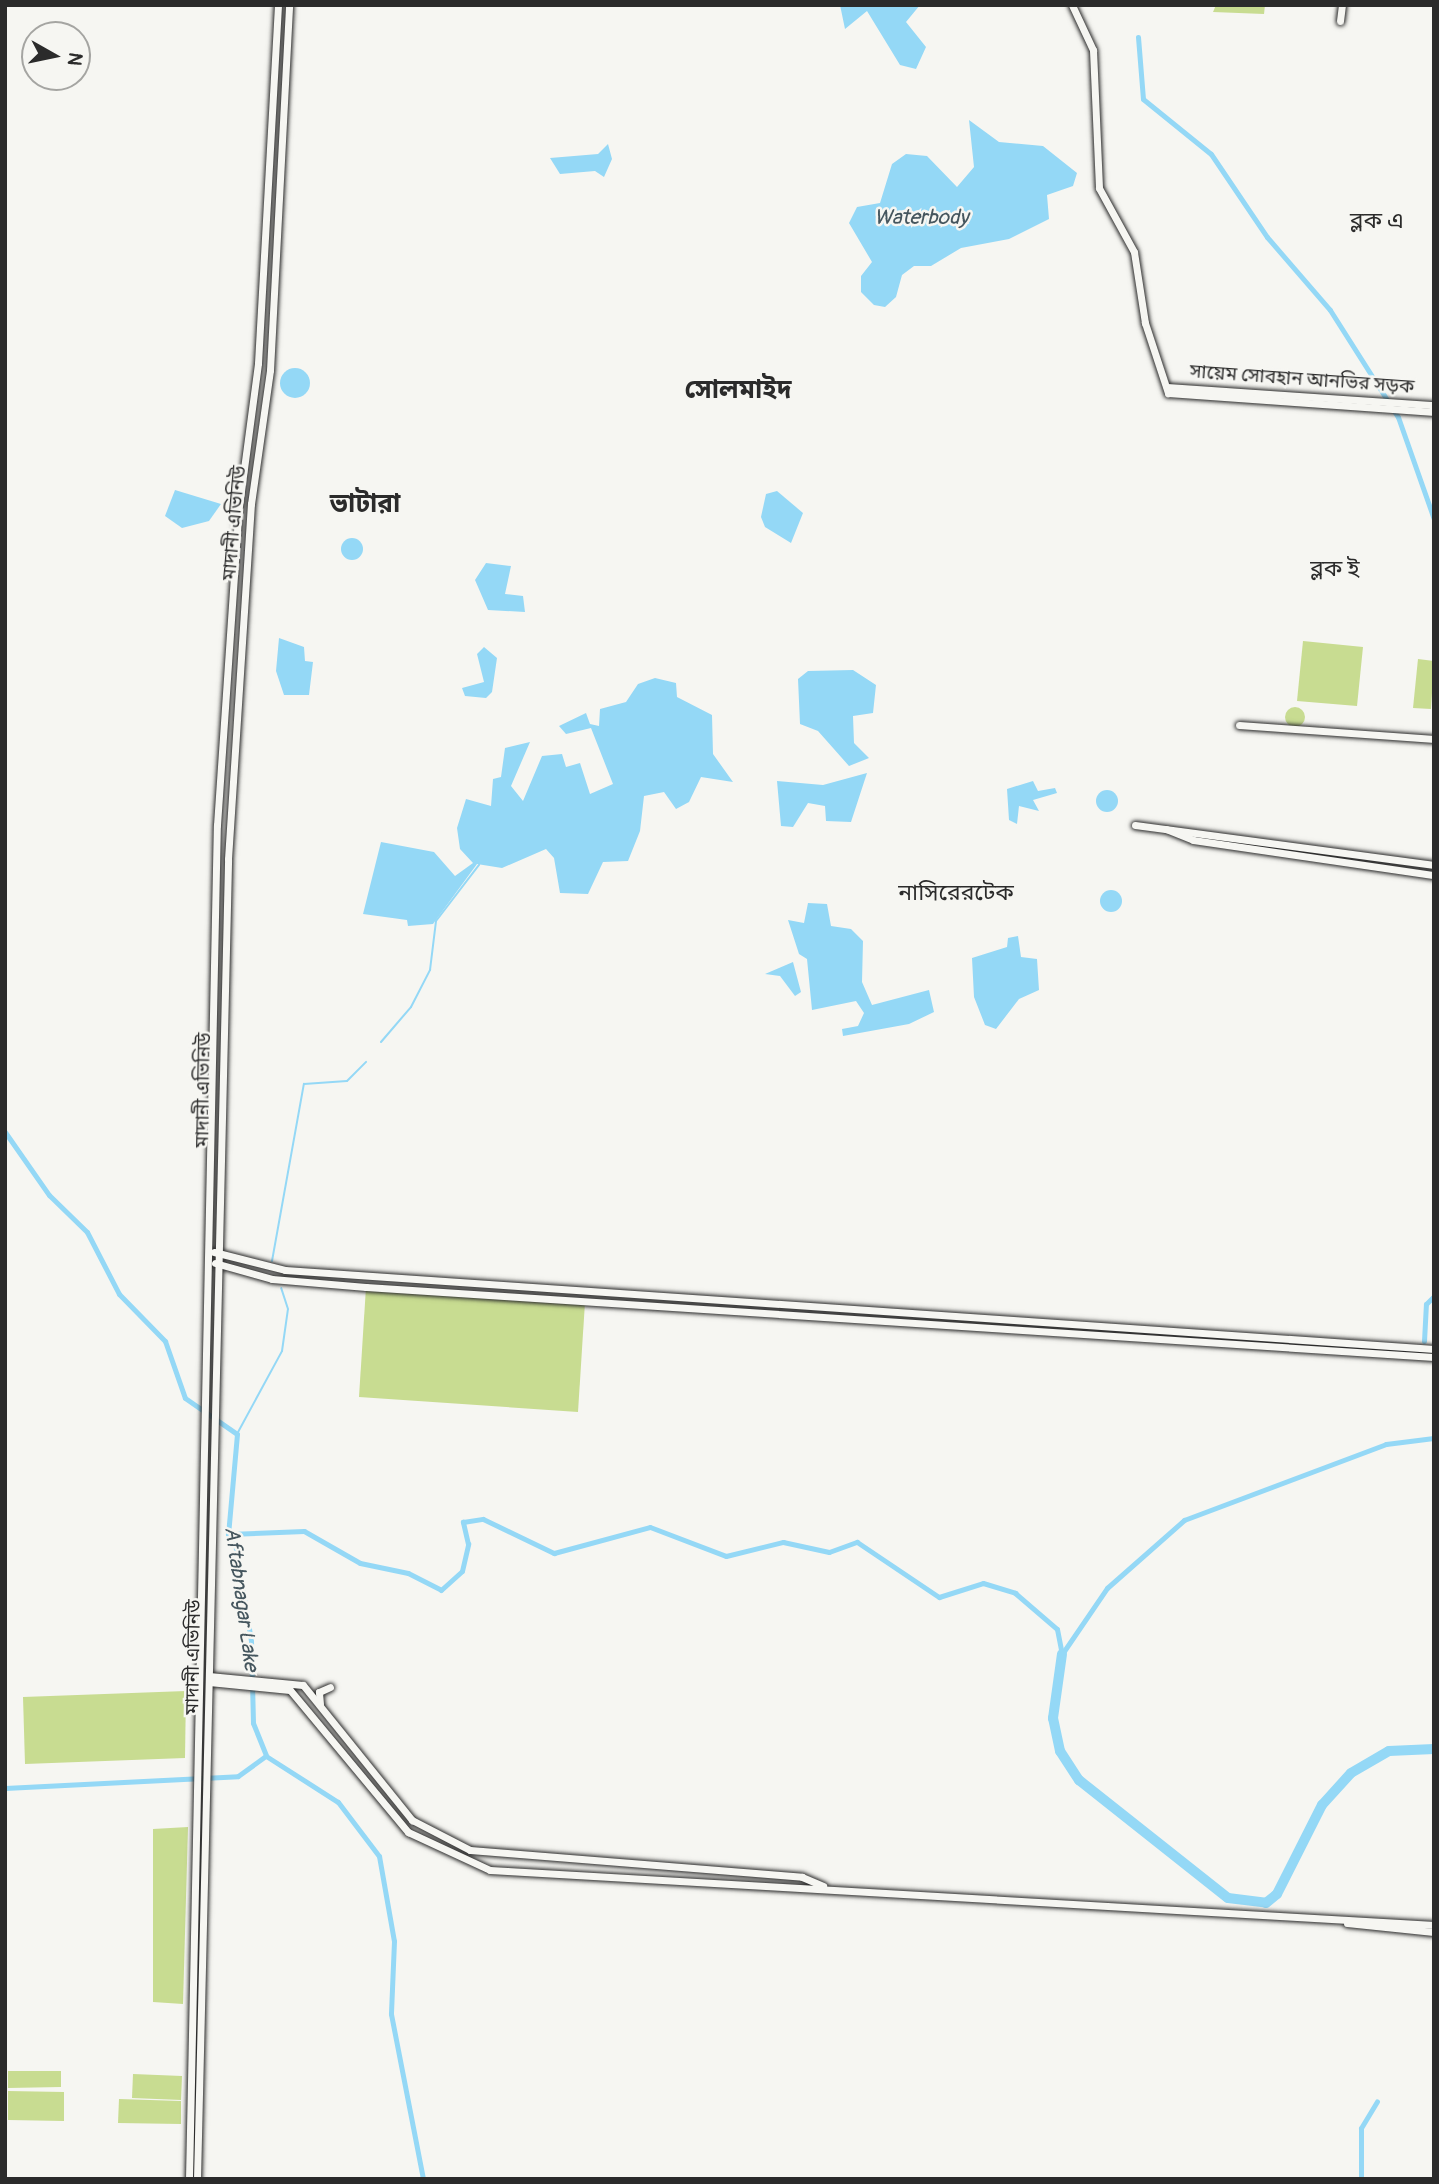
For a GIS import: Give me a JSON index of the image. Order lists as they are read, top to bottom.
{
  "streets": {
    "street": ["সায়েম সোবহান আনভির সড়ক", "মাদানী এভিনিউ"]
  },
  "districts": [
    "ব্লক এ",
    "সোলমাইদ",
    "ভাটারা",
    "ব্লক ই",
    "নাসিরেরটেক"
  ],
  "water": ["Waterbody", "Aftabnagar Lake"],
  "north": "right"
}
